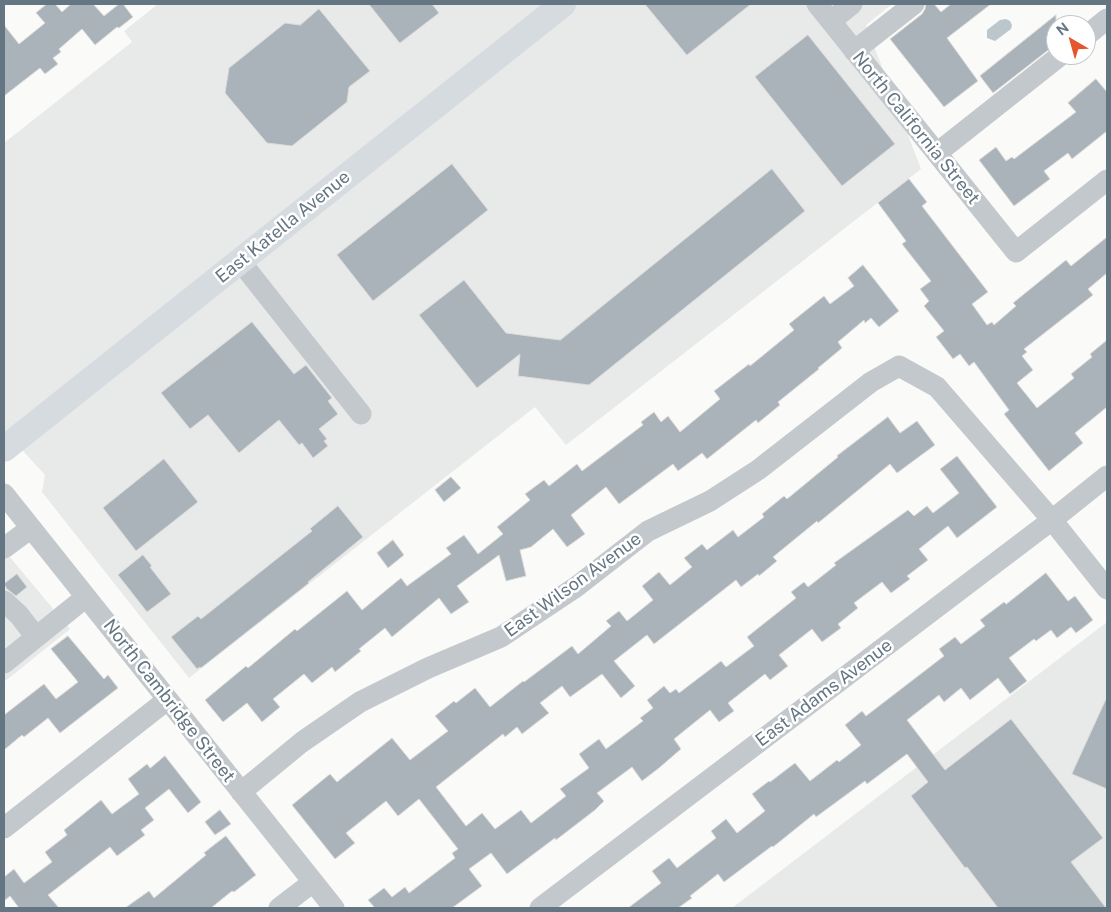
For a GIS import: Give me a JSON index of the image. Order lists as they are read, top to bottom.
{
  "streets": {
    "main road": ["East Katella Avenue"],
    "street": [
      "North California Street",
      "East Wilson Avenue",
      "East Adams Avenue",
      "North Cambridge Street"
    ]
  },
  "crossings": [
    ["East Wilson Avenue", "East Adams Avenue"],
    ["East Wilson Avenue", "North Cambridge Street"]
  ],
  "north": "top left"
}
